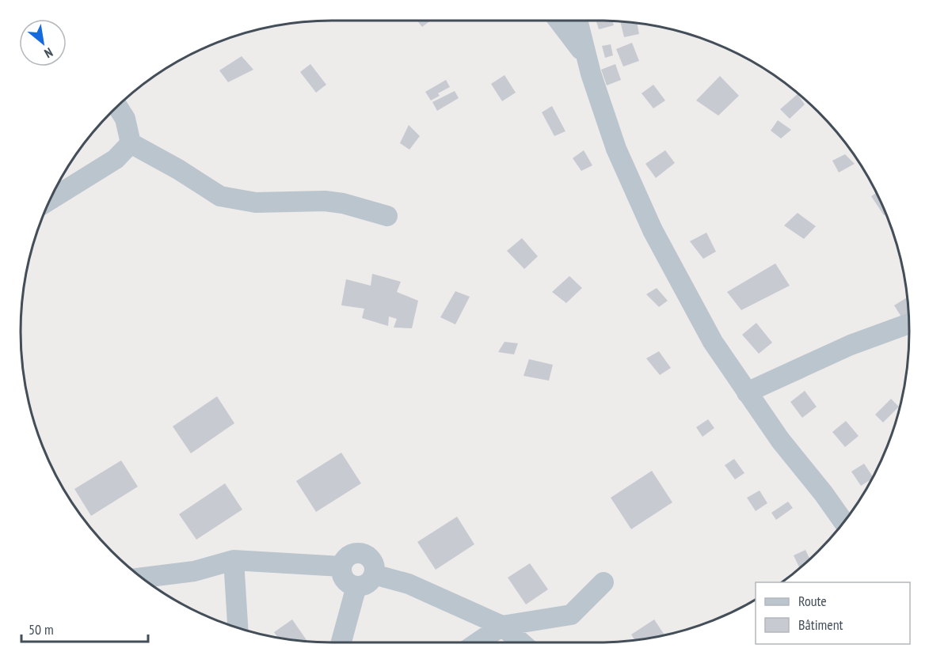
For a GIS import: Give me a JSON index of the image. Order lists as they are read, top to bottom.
{
  "legend": ["Route", "Bâtiment"],
  "scale_bar": "50 m",
  "north": "bottom right"
}
